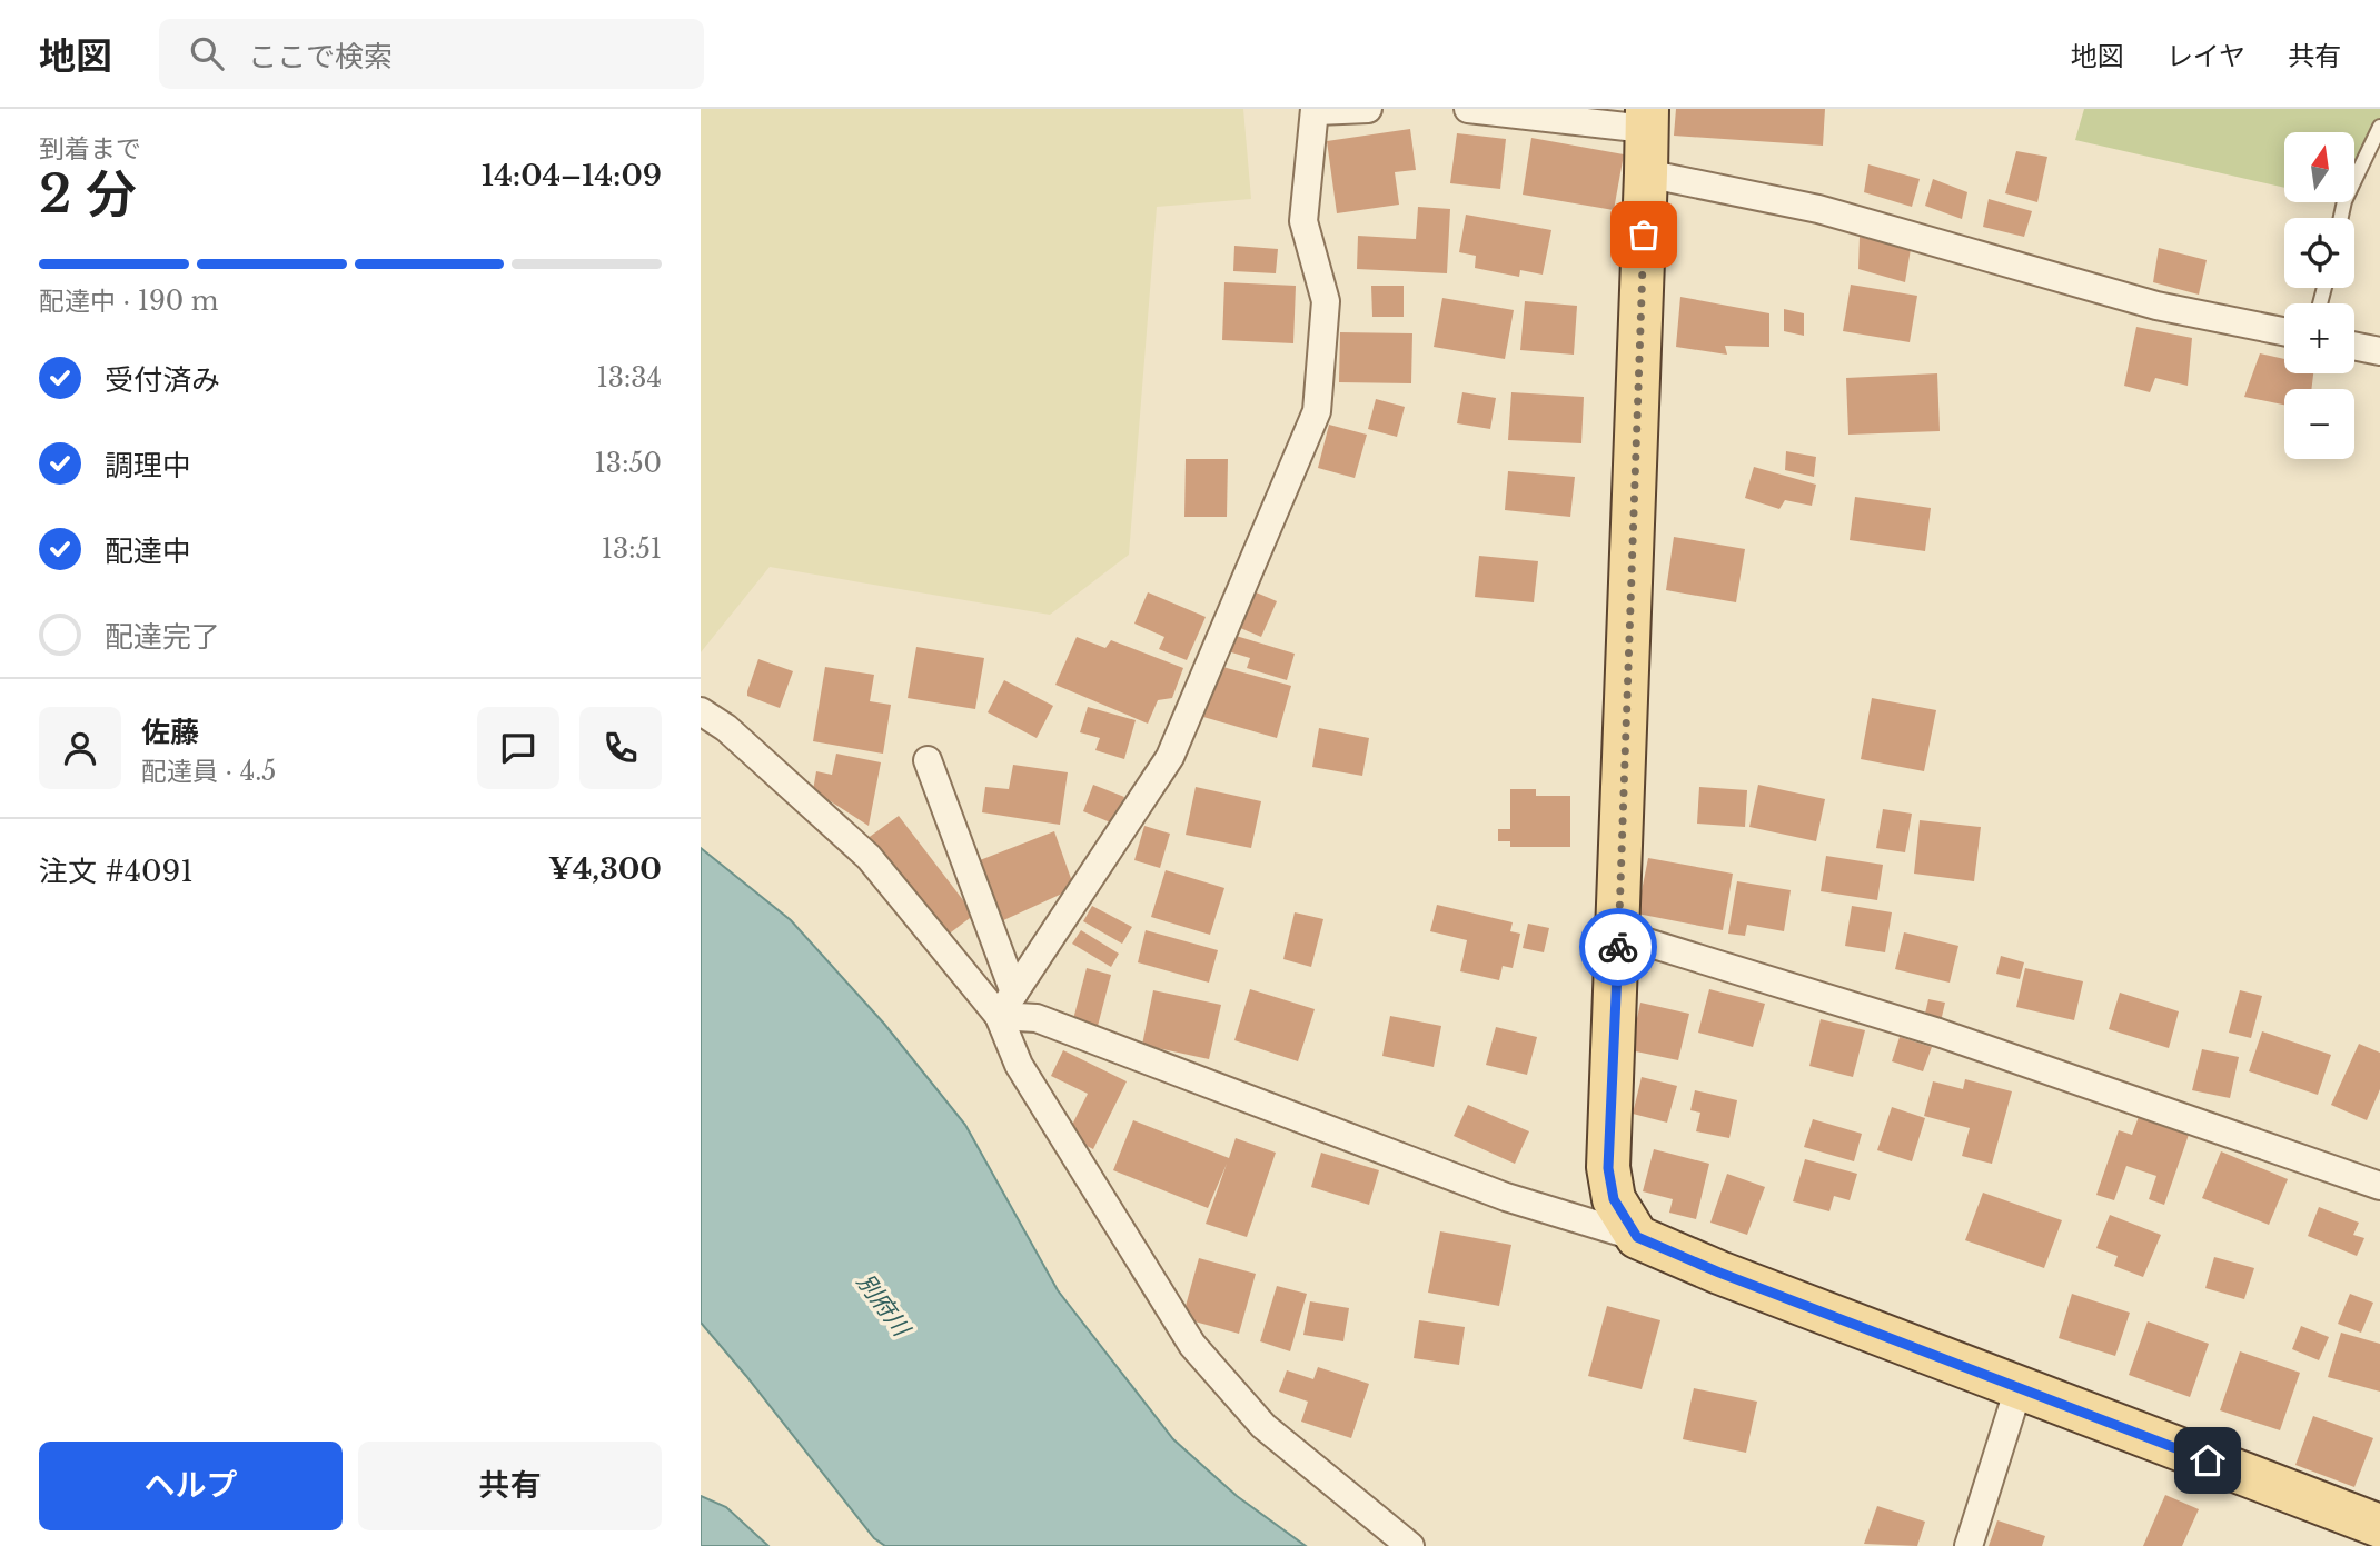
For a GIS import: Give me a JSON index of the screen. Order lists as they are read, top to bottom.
{
  "water": ["別府川"],
  "north": "top",
  "page": {
    "header": "地図",
    "search": "ここで検索",
    "nav": ["地図", "レイヤ", "共有"],
    "heading": ["2 分", "到着まで", "14:04–14:09"],
    "panel": [
      "佐藤",
      "配達員 · 4.5",
      "注文 #4091",
      "¥4,300"
    ],
    "map_buttons": ["+", "−"],
    "bar": "配達中 · 190 m",
    "list": [
      ["受付済み", "13:34"],
      ["調理中", "13:50"],
      ["配達中", "13:51"],
      "配達完了"
    ],
    "buttons": ["ヘルプ", "共有"]
  }
}
